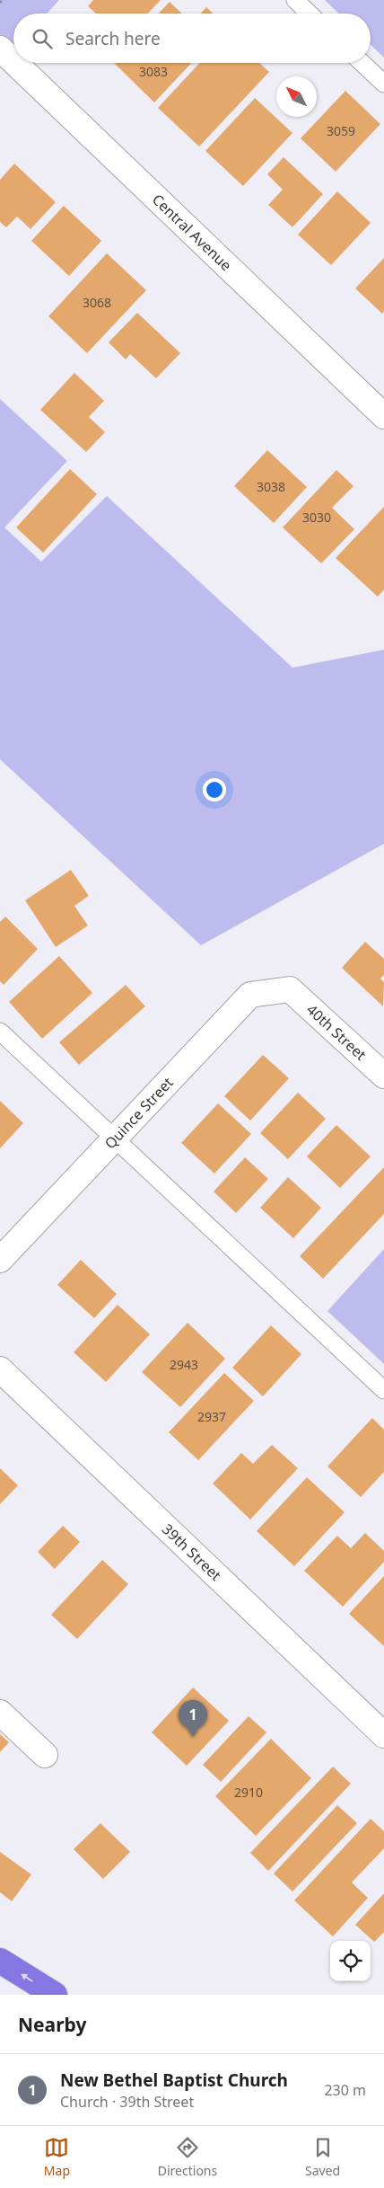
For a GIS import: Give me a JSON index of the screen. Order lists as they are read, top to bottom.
{
  "streets": {
    "street": [
      "Central Avenue",
      "40th Street",
      "Quince Street",
      "39th Street"
    ]
  },
  "crossings": [
    ["40th Street", "Quince Street"]
  ],
  "house_numbers": [
    "3083",
    "3059",
    "3068",
    "3038",
    "3030",
    "2943",
    "2937",
    "2910"
  ],
  "north": "top left",
  "page": {
    "search": "Search here",
    "pins": "1",
    "heading": "Nearby",
    "list": [
      {
        "mark": "1",
        "name": "New Bethel Baptist Church",
        "note": "Church · 39th Street",
        "value": "230 m"
      }
    ],
    "nav": ["Map", "Directions", "Saved"]
  }
}
